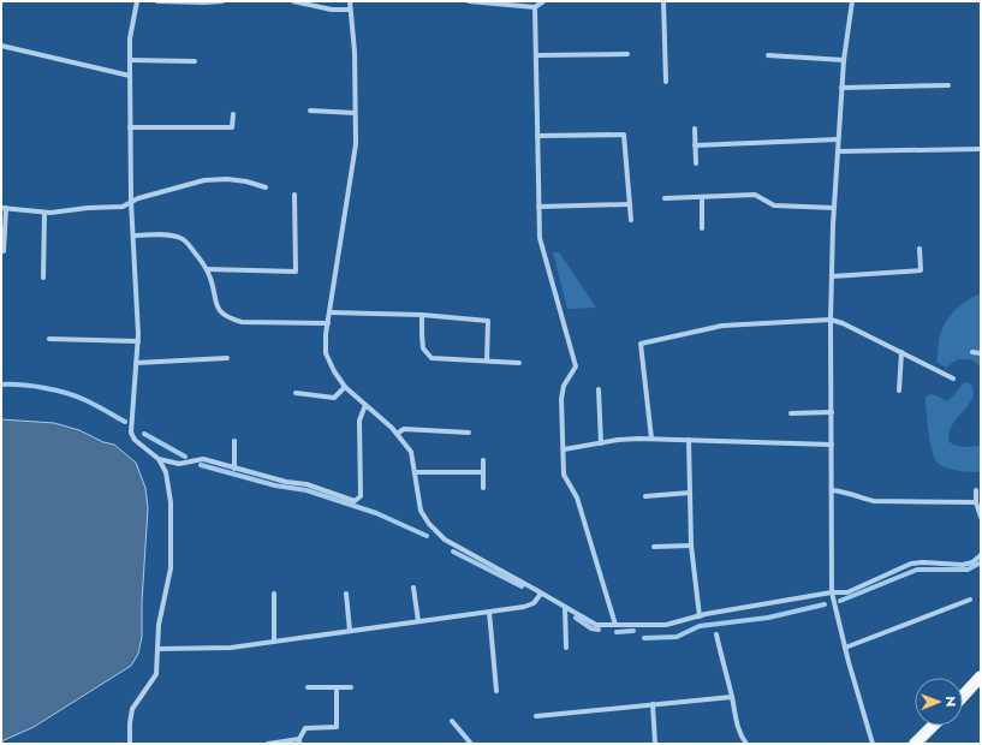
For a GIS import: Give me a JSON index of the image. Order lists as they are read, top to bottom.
{
  "north": "right"
}
